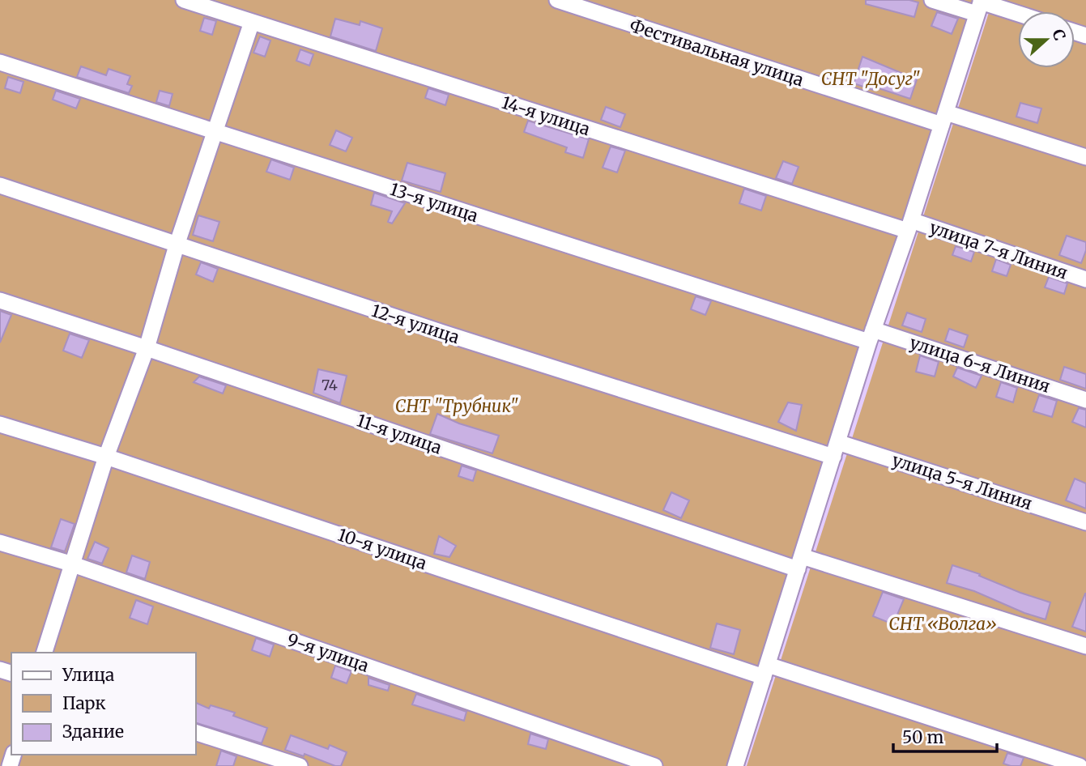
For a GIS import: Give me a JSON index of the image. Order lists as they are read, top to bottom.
{
  "streets": {
    "street": [
      "Фестивальная улица",
      "14-я улица",
      "13-я улица",
      "улица 7-я Линия",
      "12-я улица",
      "улица 6-я Линия",
      "11-я улица",
      "улица 5-я Линия",
      "10-я улица",
      "9-я улица"
    ]
  },
  "crossings": [
    ["14-я улица", "улица 7-я Линия"],
    ["13-я улица", "улица 6-я Линия"],
    ["12-я улица", "улица 5-я Линия"]
  ],
  "parks": ["СНТ \"Досуг\"", "СНТ \"Трубник\"", "СНТ «Волга»"],
  "house_numbers": ["74"],
  "legend": ["Улица", "Парк", "Здание"],
  "scale_bar": "50 m",
  "north": "right"
}
